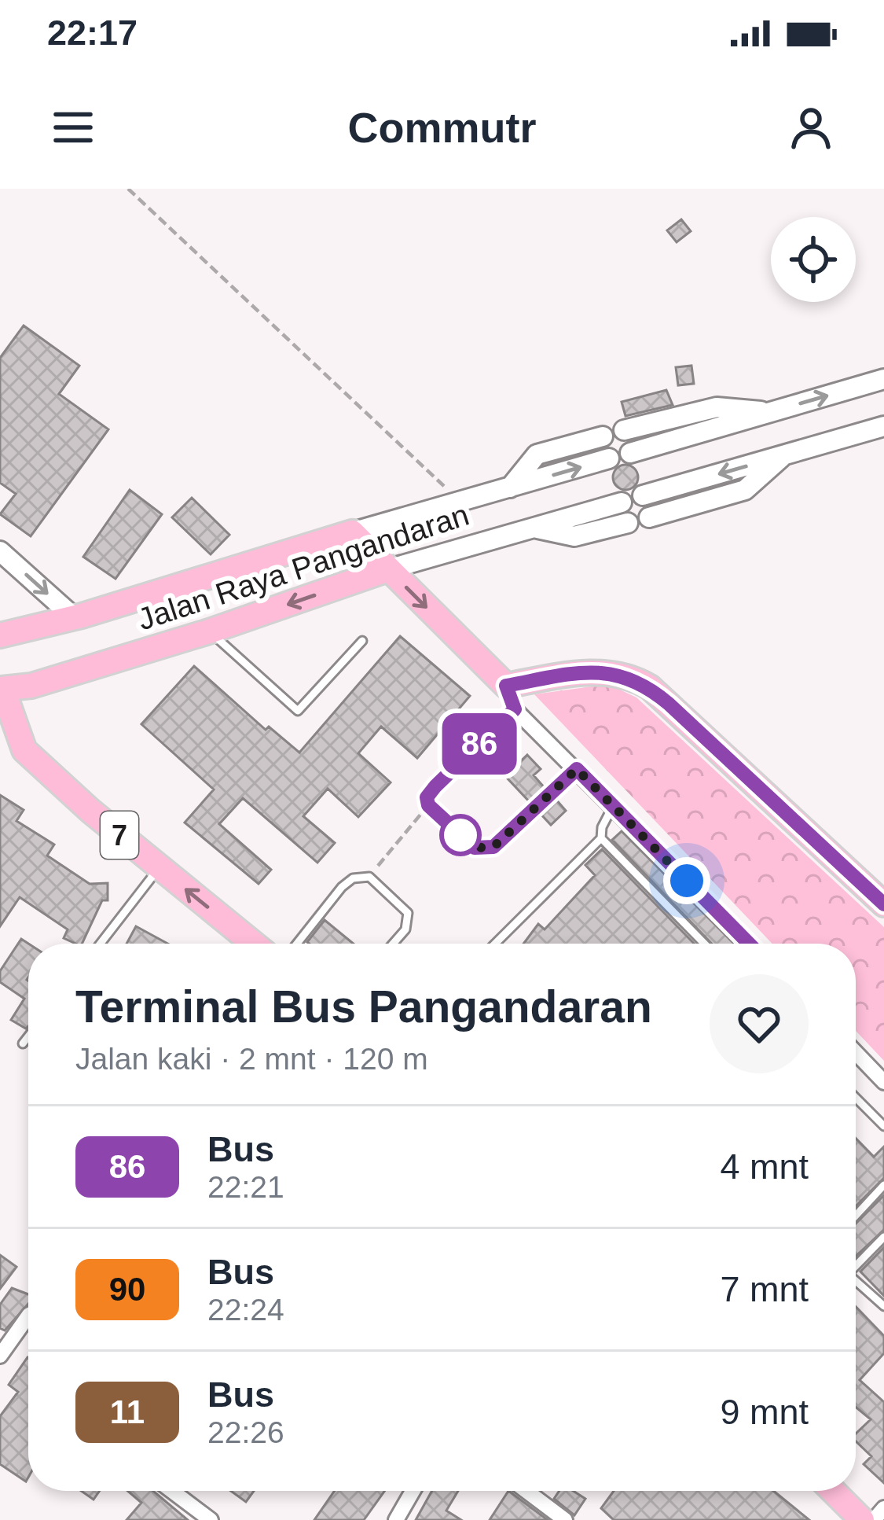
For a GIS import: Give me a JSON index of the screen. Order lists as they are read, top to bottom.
{
  "streets": {
    "highway": ["Jalan Raya Pangandaran", "7"]
  },
  "crossings": [
    ["Jalan Raya Pangandaran", "7"]
  ],
  "lines": ["bus line 86"],
  "page": {
    "status": "22:17",
    "header": "Commutr",
    "on_map": "86",
    "heading": ["Terminal Bus Pangandaran", "Jalan kaki · 2 mnt · 120 m"],
    "list": [
      {
        "mark": "86",
        "name": "Bus",
        "note": "22:21",
        "value": "4 mnt"
      },
      {
        "mark": "90",
        "name": "Bus",
        "note": "22:24",
        "value": "7 mnt"
      },
      {
        "mark": "11",
        "name": "Bus",
        "note": "22:26",
        "value": "9 mnt"
      }
    ]
  }
}
